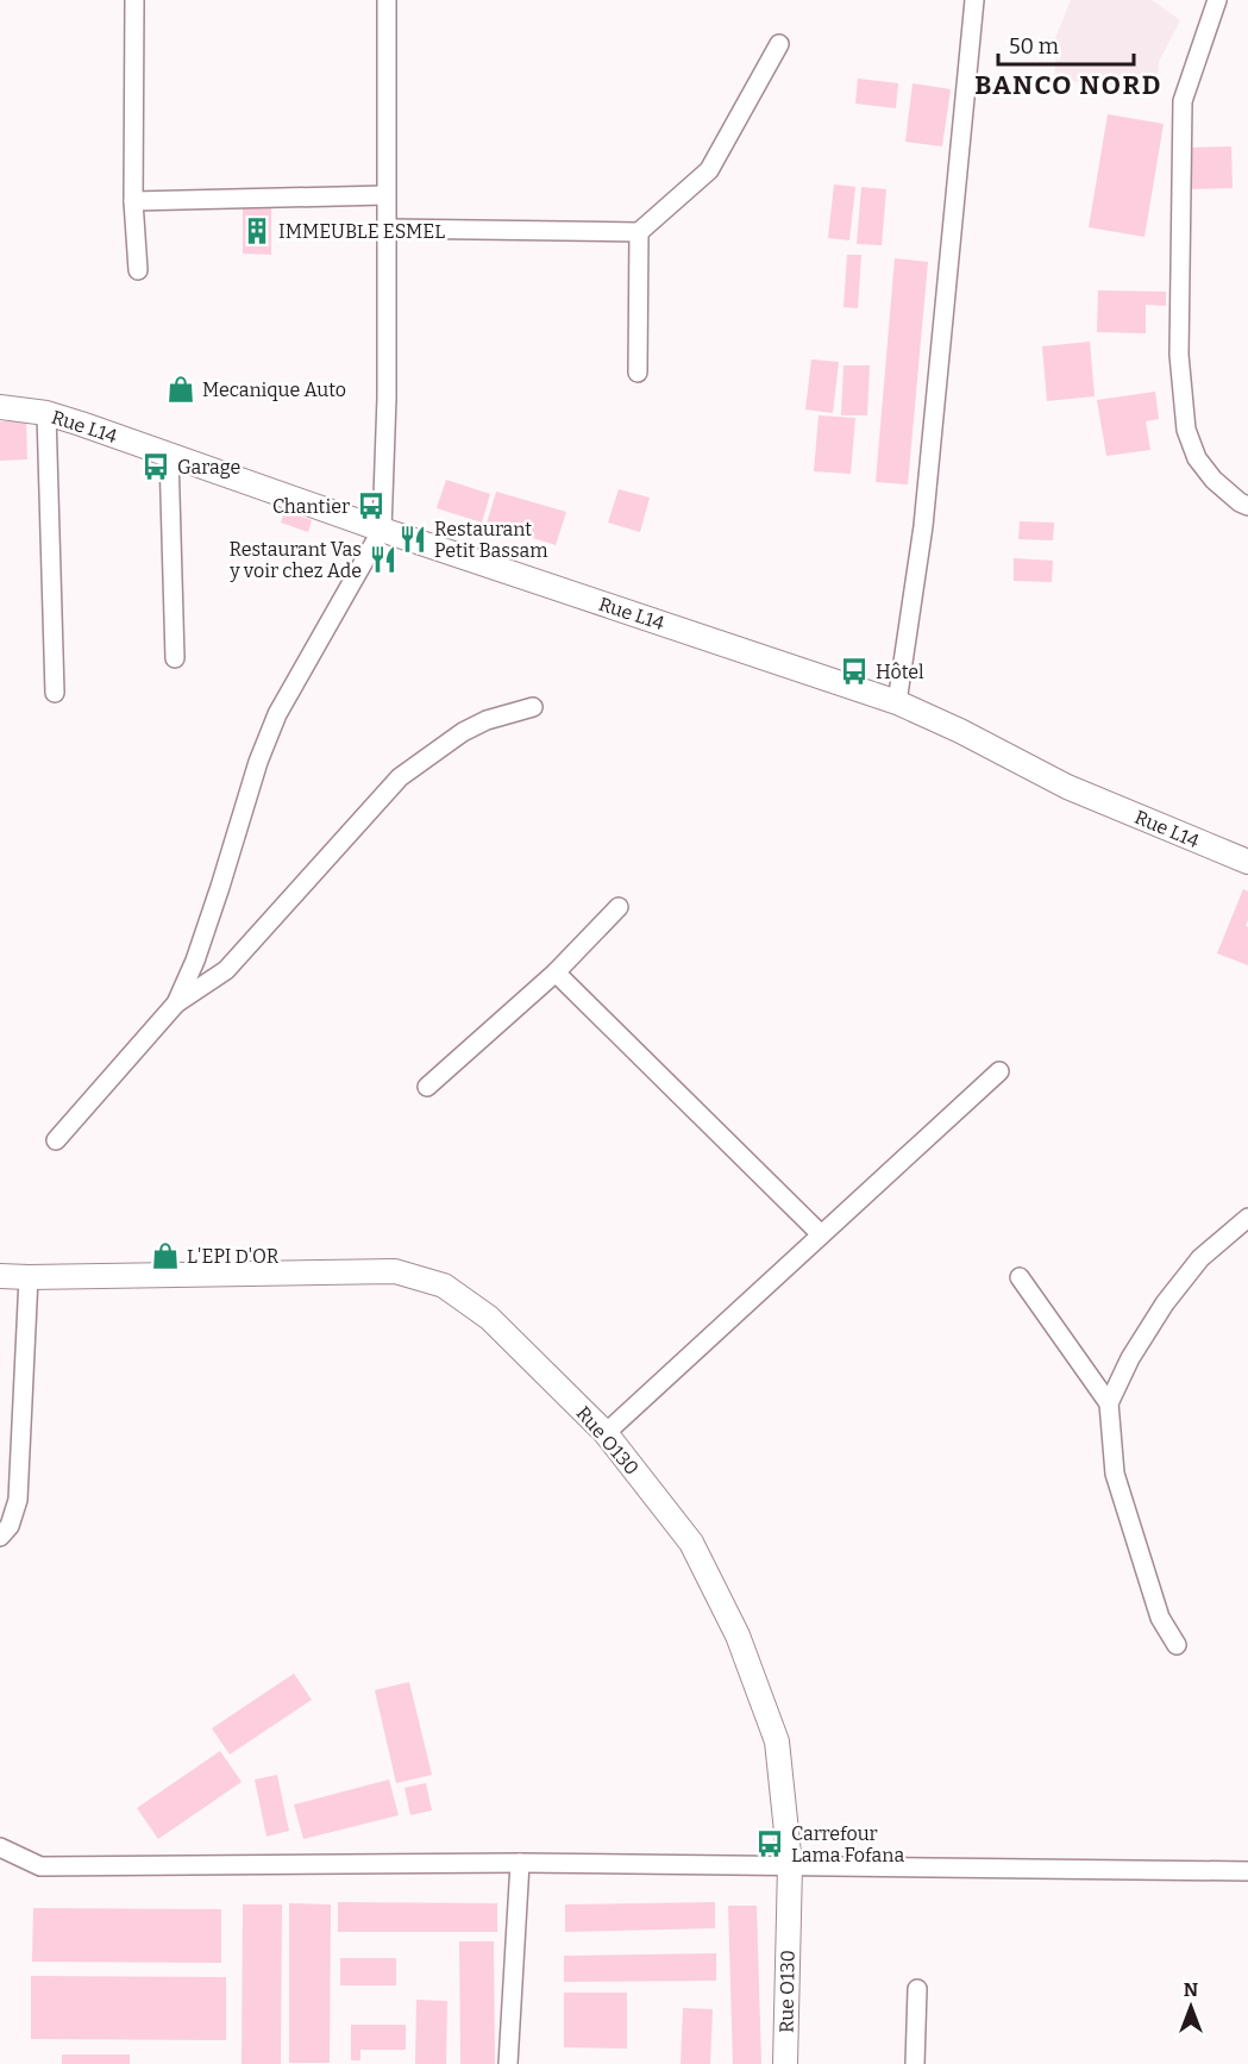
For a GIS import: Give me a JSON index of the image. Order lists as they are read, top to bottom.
{
  "streets": {
    "street": ["Rue L14", "Rue O130"]
  },
  "districts": ["BANCO NORD"],
  "places": {
    "building": ["IMMEUBLE ESMEL"],
    "shop": ["Mecanique Auto", "L'EPI D'OR"],
    "bus stop": [
      "Garage",
      "Chantier",
      "Hôtel",
      "Carrefour Lama Fofana"
    ],
    "restaurant": ["Restaurant Petit Bassam", "Restaurant Vas y voir chez Ade"]
  },
  "scale_bar": "50 m",
  "north": "top"
}
